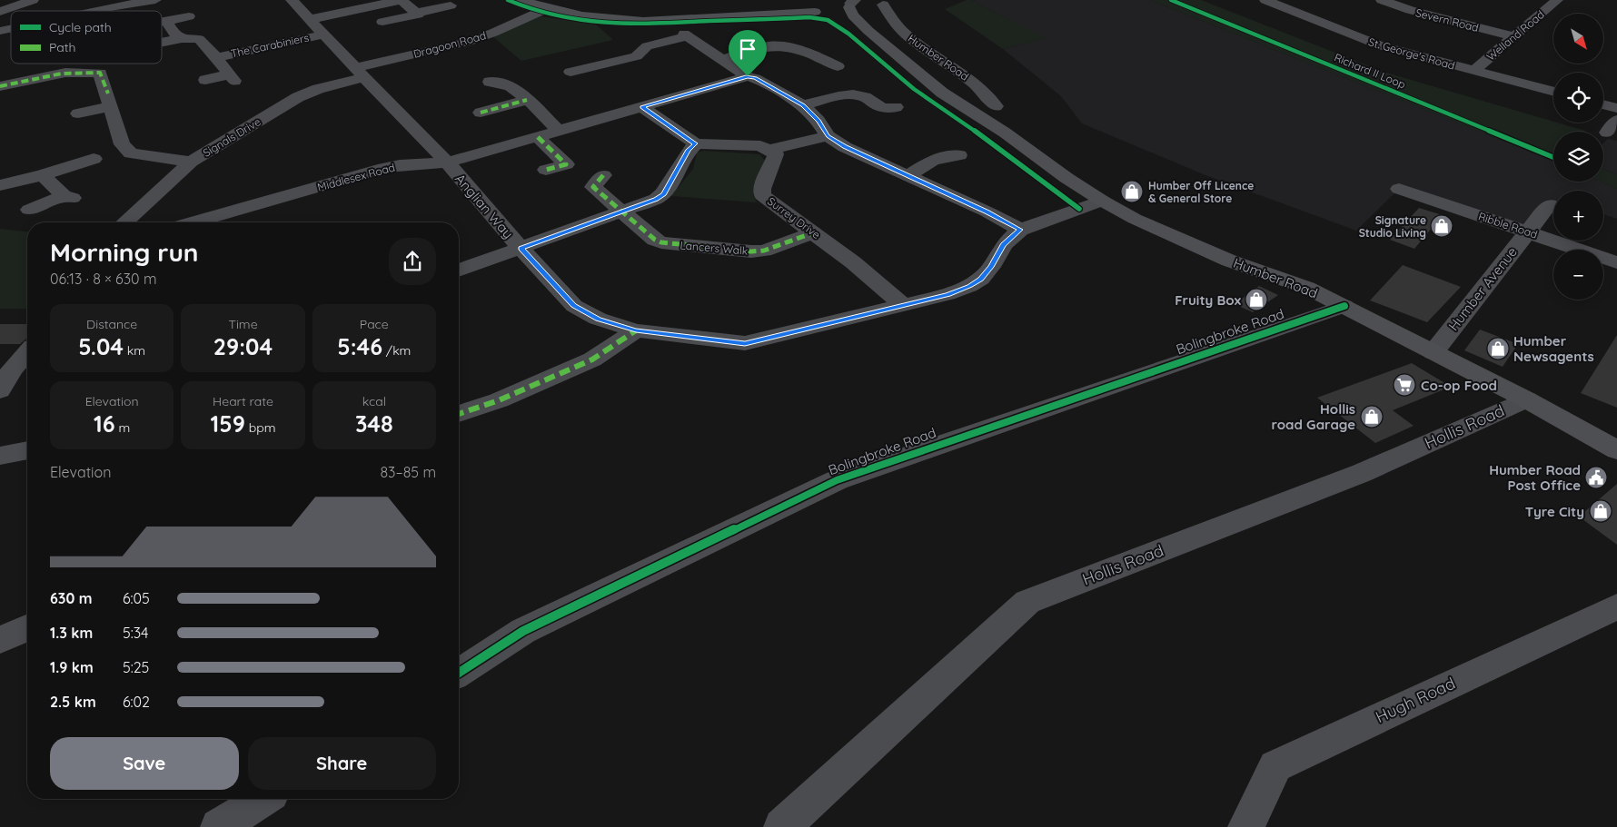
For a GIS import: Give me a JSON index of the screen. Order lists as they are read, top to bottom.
{
  "streets": {
    "main road": ["Humber Road"],
    "street": [
      "Severn Road",
      "Welland Road",
      "Dragoon Road",
      "The Carabiniers",
      "St. George's Road",
      "Signals Drive",
      "Middlesex Road",
      "Anglian Way",
      "Surrey Drive",
      "Ribble Road",
      "Lancers Walk",
      "Humber Avenue",
      "Bolingbroke Road",
      "Hollis Road",
      "Hugh Road"
    ],
    "cycle path": ["Richard II Loop"]
  },
  "crossings": [
    ["Severn Road", "Welland Road"],
    ["Welland Road", "St. George's Road"],
    ["Dragoon Road", "Signals Drive"],
    ["Dragoon Road", "Anglian Way"],
    ["The Carabiniers", "Anglian Way"],
    ["Humber Road", "Anglian Way"],
    ["Humber Road", "Humber Avenue"],
    ["Humber Road", "Bolingbroke Road"],
    ["Humber Road", "Hollis Road"],
    ["Signals Drive", "Anglian Way"],
    ["Middlesex Road", "Anglian Way"],
    ["Anglian Way", "Surrey Drive"],
    ["Surrey Drive", "Lancers Walk"],
    ["Ribble Road", "Humber Avenue"]
  ],
  "places": {
    "shop": [
      "Humber Off Licence & General Store",
      "Signature Studio Living",
      "Fruity Box",
      "Humber Newsagents",
      "Hollis road Garage",
      "Tyre City"
    ],
    "supermarket": ["Co-op Food"],
    "public building": ["Humber Road Post Office"]
  },
  "legend": ["Cycle path", "Path"],
  "north": "bottom right",
  "page": {
    "map_buttons": ["+", "−"],
    "heading": ["Morning run", "06:13 · 8 × 630 m"],
    "stats": [
      ["Distance", "5.04 km"],
      ["Time", "29:04"],
      ["Pace", "5:46 /km"],
      ["Elevation", "16 m"],
      ["Heart rate", "159 bpm"],
      ["kcal", "348"]
    ],
    "chart": ["Elevation", "83–85 m"],
    "list": [
      {
        "name": "630 m",
        "note": "6:05"
      },
      {
        "name": "1.3 km",
        "note": "5:34"
      },
      {
        "name": "1.9 km",
        "note": "5:25"
      },
      {
        "name": "2.5 km",
        "note": "6:02"
      }
    ],
    "buttons": ["Save", "Share"]
  }
}
